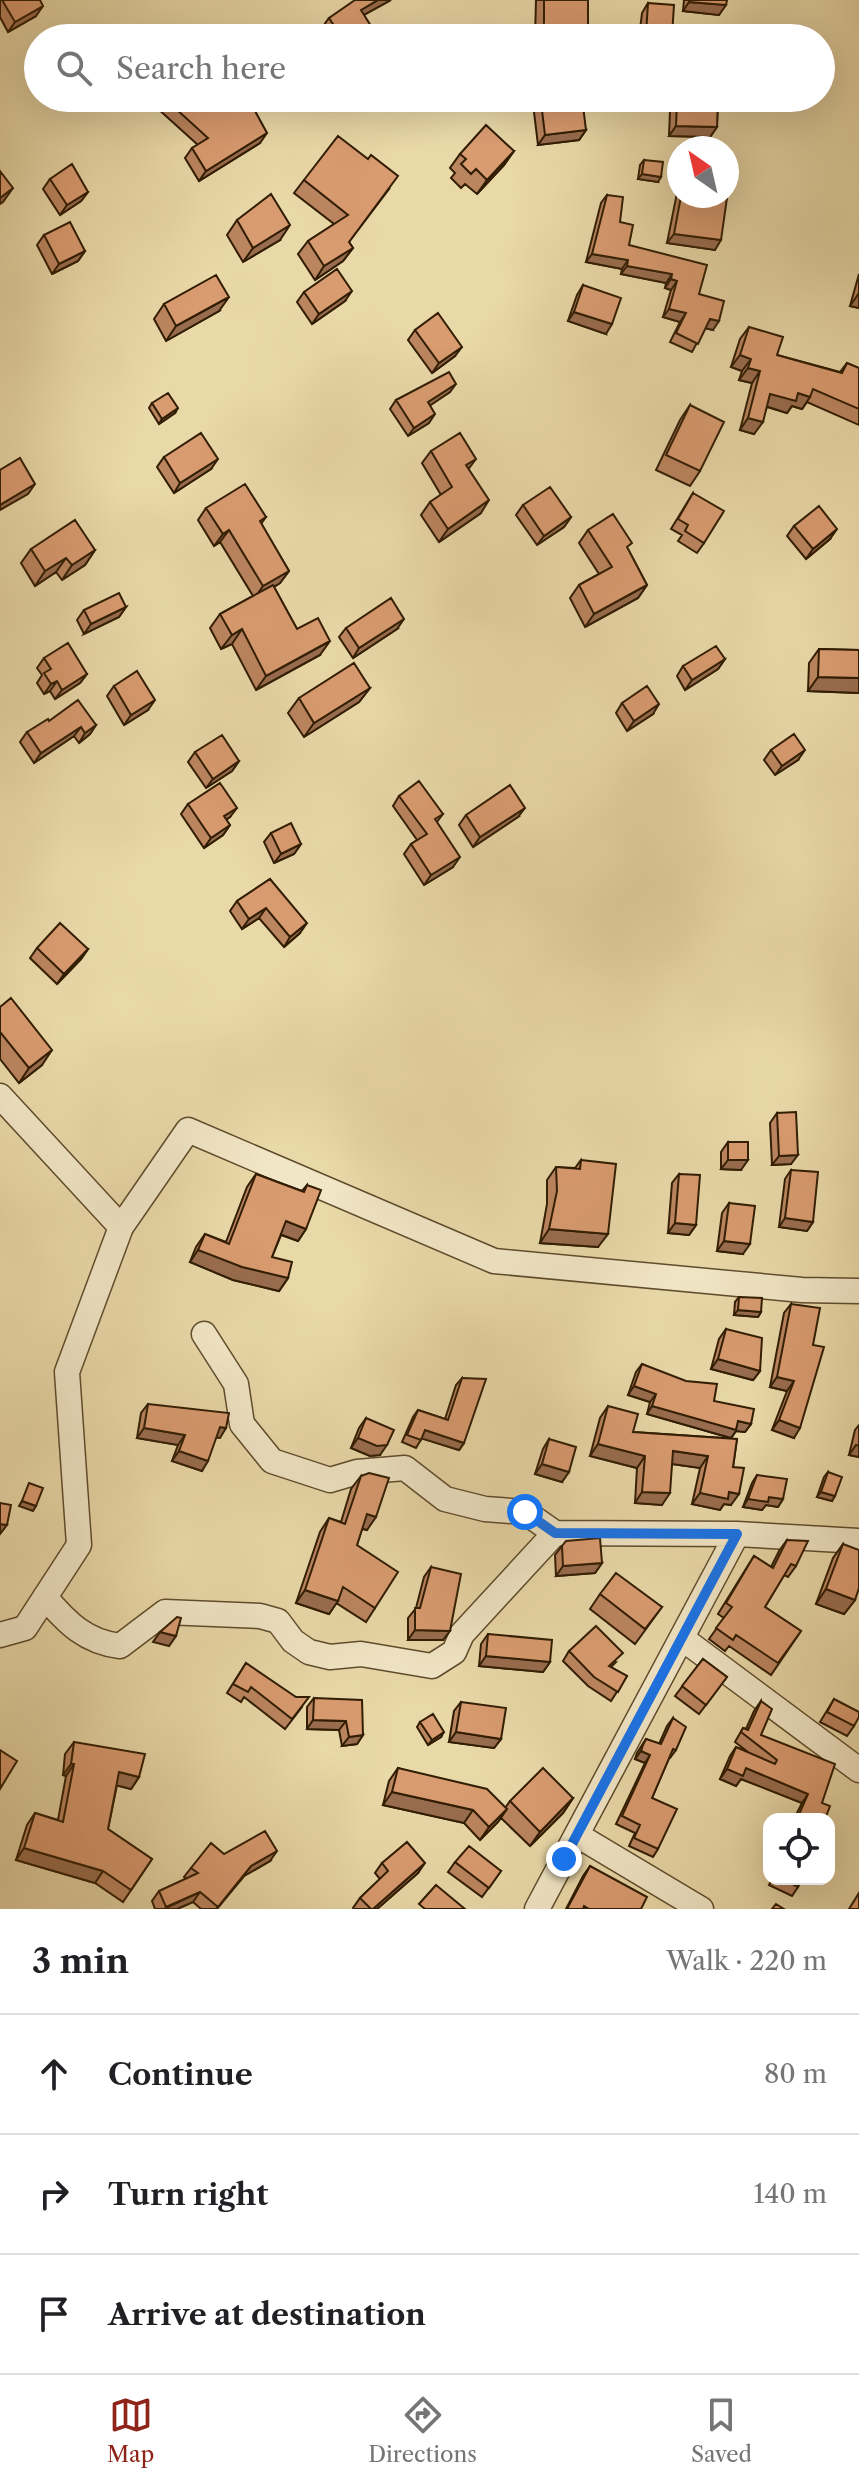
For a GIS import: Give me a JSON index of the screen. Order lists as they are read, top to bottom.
{
  "north": "top left",
  "page": {
    "search": "Search here",
    "heading": ["3 min", "Walk · 220 m"],
    "list": [
      ["Continue", "80 m"],
      ["Turn right", "140 m"],
      "Arrive at destination"
    ],
    "nav": ["Map", "Directions", "Saved"]
  }
}
